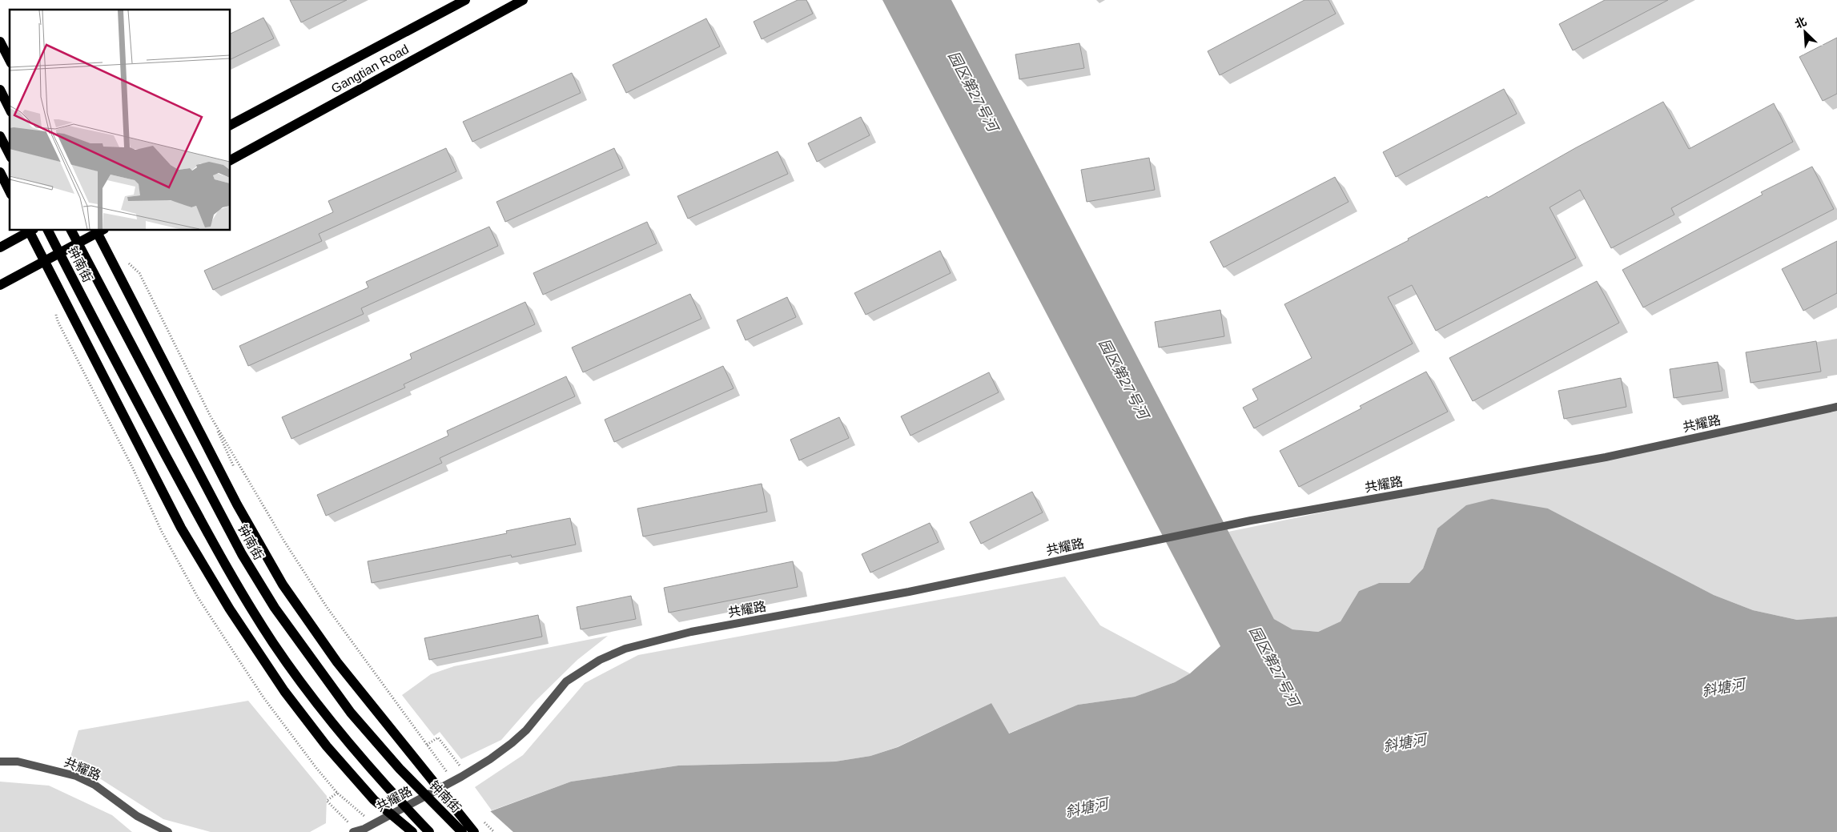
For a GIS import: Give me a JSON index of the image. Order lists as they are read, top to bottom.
{
  "streets": {
    "main road": ["Gangtian Road", "钟南街"],
    "street": ["共耀路"]
  },
  "water": ["园区第27号河", "斜塘河"],
  "north": "top left"
}
